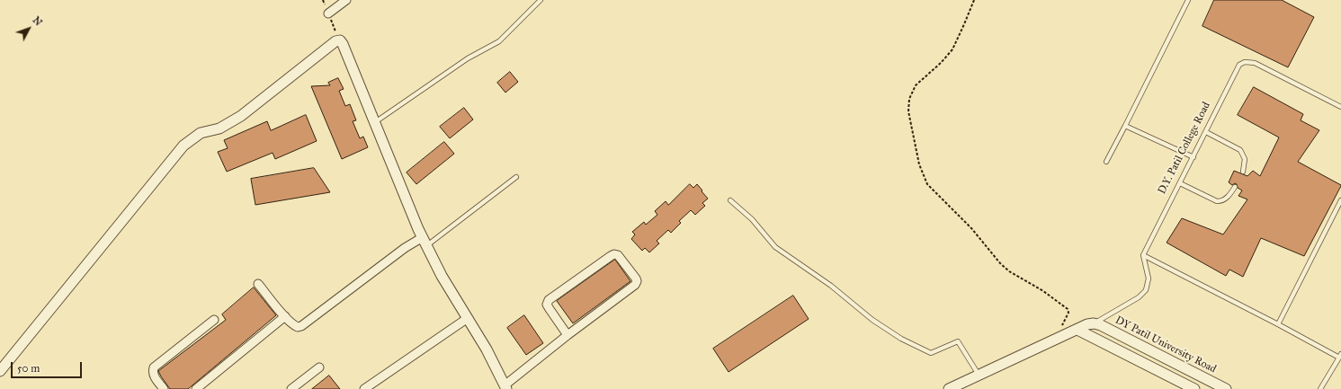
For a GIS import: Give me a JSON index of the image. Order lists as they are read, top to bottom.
{
  "streets": {
    "street": ["DY Patil University Road"],
    "lane": ["D.Y. Patil College Road"]
  },
  "scale_bar": "50 m",
  "north": "top right"
}
